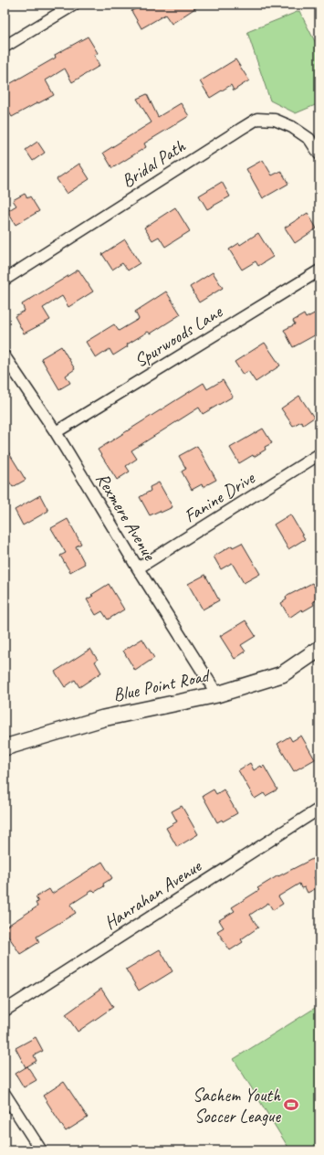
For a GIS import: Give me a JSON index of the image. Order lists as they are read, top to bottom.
{
  "streets": {
    "street": [
      "Bridal Path",
      "Spurwoods Lane",
      "Fanine Drive",
      "Rexmere Avenue",
      "Blue Point Road",
      "Hanrahan Avenue"
    ]
  },
  "crossings": [
    ["Spurwoods Lane", "Rexmere Avenue"],
    ["Fanine Drive", "Rexmere Avenue"],
    ["Rexmere Avenue", "Blue Point Road"]
  ],
  "places": {
    "sports": ["Sachem Youth Soccer League"]
  }
}
